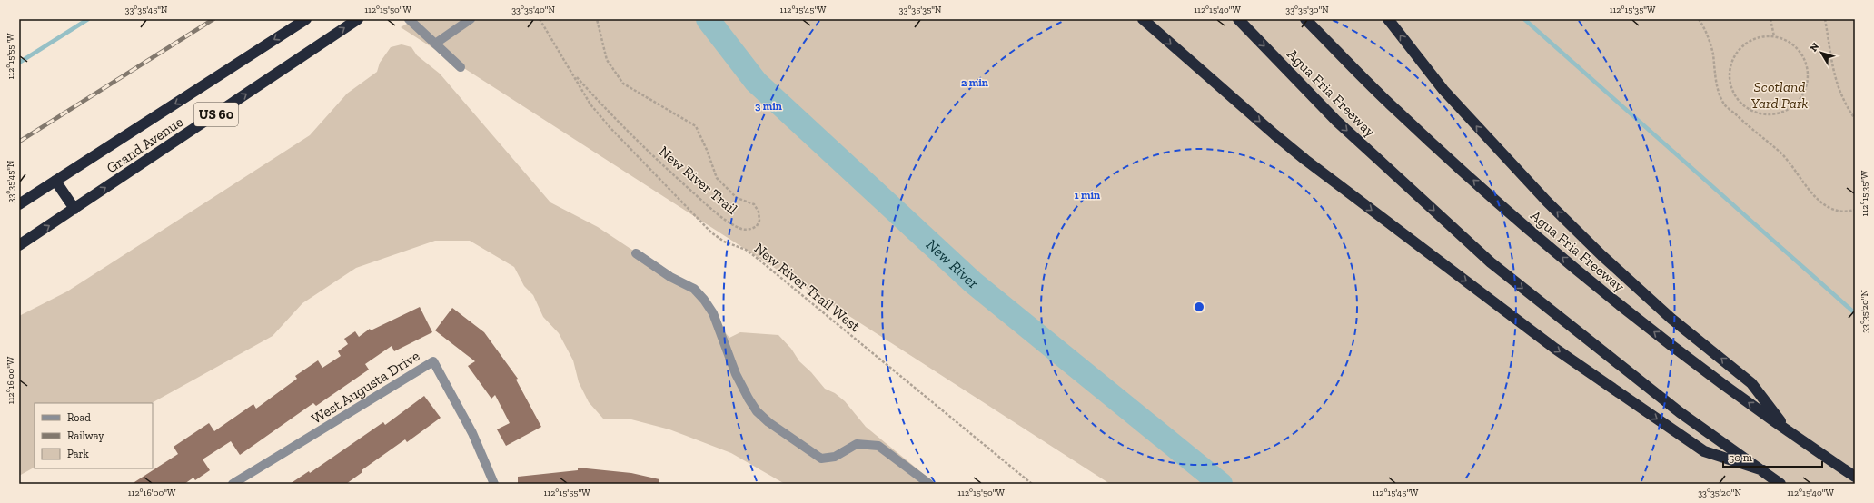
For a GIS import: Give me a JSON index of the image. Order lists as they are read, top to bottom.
{
  "streets": {
    "highway": ["Agua Fria Freeway", "US 60", "Grand Avenue"],
    "street": ["West Augusta Drive"],
    "path": ["New River Trail", "New River Trail West"]
  },
  "crossings": [
    ["New River Trail", "New River Trail West"]
  ],
  "water": ["New River"],
  "parks": ["Scotland Yard Park"],
  "legend": ["Road", "Railway", "Park"],
  "scale_bar": "50 m",
  "north": "top left",
  "coordinates": [
    "33°35'45\"N",
    "112°15'50\"W",
    "33°35'40\"N",
    "112°15'45\"W",
    "33°35'35\"N",
    "112°15'40\"W",
    "33°35'30\"N",
    "112°15'35\"W",
    "112°15'55\"W",
    "33°35'20\"N",
    "112°16'00\"W"
  ],
  "rings": ["2 min", "3 min", "1 min"]
}
